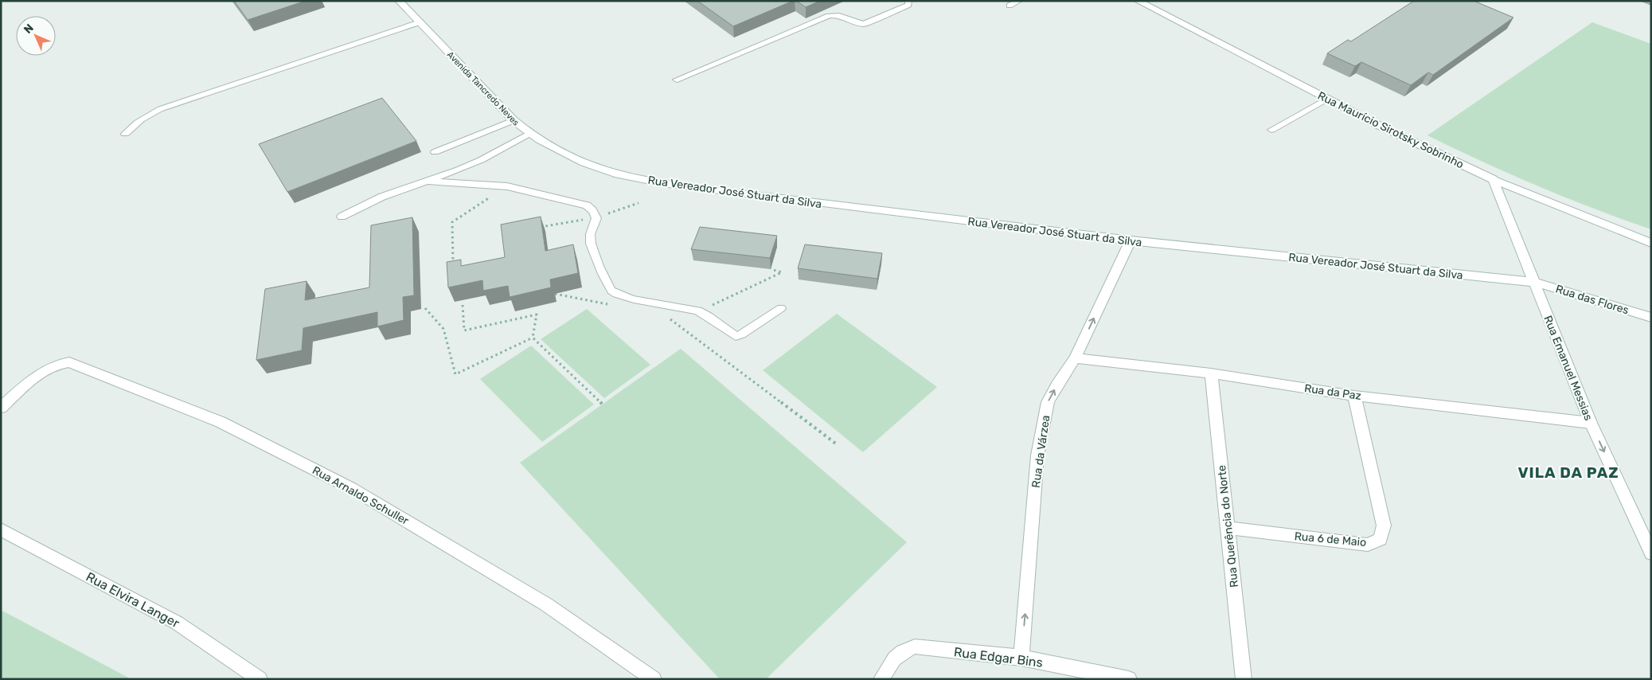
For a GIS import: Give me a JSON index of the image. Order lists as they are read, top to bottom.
{
  "streets": {
    "street": [
      "Avenida Tancredo Neves",
      "Rua Maurício Sirotsky Sobrinho",
      "Rua Vereador José Stuart da Silva",
      "Rua das Flores",
      "Rua Emanuel Messias",
      "Rua da Paz",
      "Rua da Várzea",
      "Rua Arnaldo Schuller",
      "Rua Querência do Norte",
      "Rua 6 de Maio",
      "Rua Elvira Langer",
      "Rua Edgar Bins"
    ]
  },
  "crossings": [
    ["Avenida Tancredo Neves", "Rua Vereador José Stuart da Silva"],
    ["Rua Maurício Sirotsky Sobrinho", "Rua Emanuel Messias"],
    ["Rua Vereador José Stuart da Silva", "Rua das Flores"],
    ["Rua Vereador José Stuart da Silva", "Rua Emanuel Messias"],
    ["Rua Vereador José Stuart da Silva", "Rua da Várzea"],
    ["Rua das Flores", "Rua Emanuel Messias"],
    ["Rua Emanuel Messias", "Rua da Paz"],
    ["Rua da Paz", "Rua da Várzea"],
    ["Rua da Paz", "Rua Querência do Norte"],
    ["Rua da Paz", "Rua 6 de Maio"],
    ["Rua da Várzea", "Rua Edgar Bins"],
    ["Rua Querência do Norte", "Rua 6 de Maio"]
  ],
  "one_way": ["Rua Emanuel Messias", "Rua da Várzea"],
  "districts": ["VILA DA PAZ"],
  "north": "top left"
}
